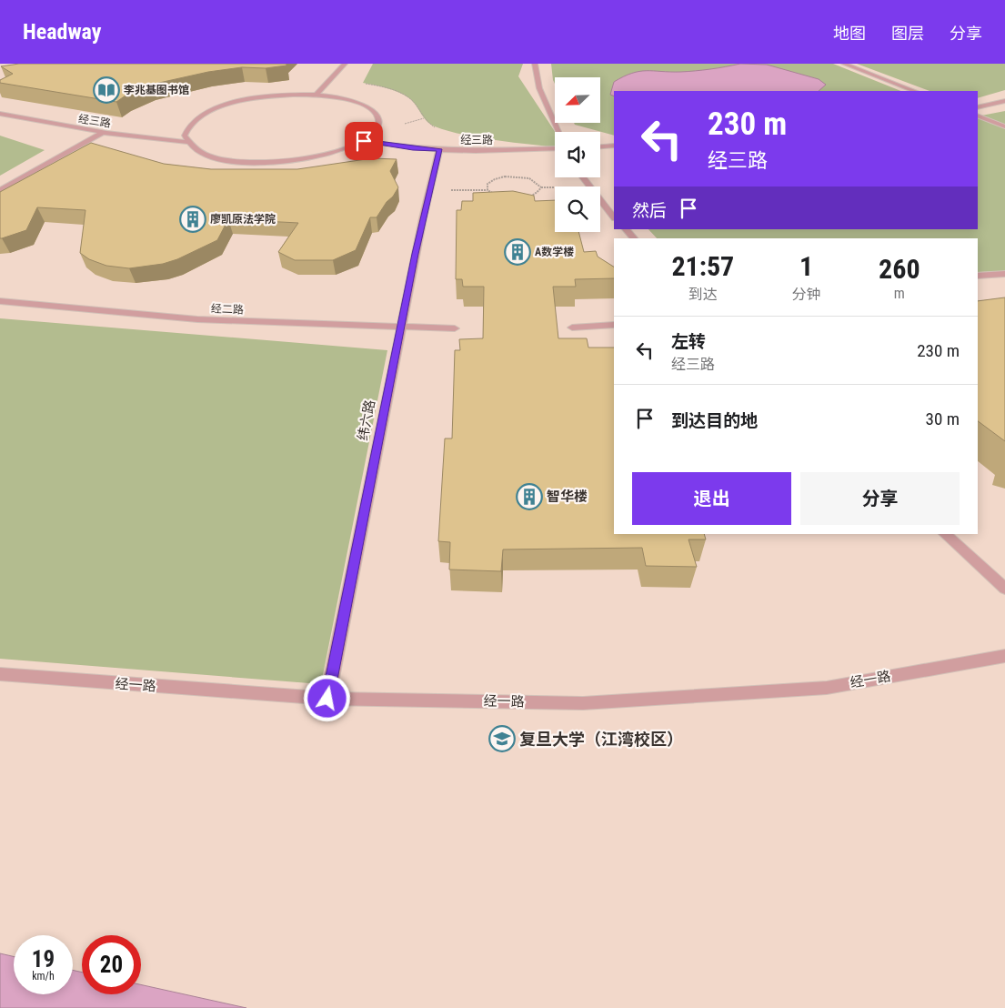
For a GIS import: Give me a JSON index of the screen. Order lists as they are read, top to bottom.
{
  "streets": {
    "lane": [
      "经三路",
      "经二路",
      "纬六路",
      "经一路"
    ]
  },
  "crossings": [
    ["经三路", "纬六路"],
    ["经二路", "纬六路"],
    ["纬六路", "经一路"]
  ],
  "places": {
    "library": ["李兆基图书馆"],
    "building": ["廖凯原法学院", "A数学楼", "智华楼"],
    "school or university": ["复旦大学（江湾校区）"]
  },
  "north": "bottom left",
  "page": {
    "header": "Headway",
    "nav": ["地图", "图层", "分享"],
    "turn": ["230 m", "经三路"],
    "then": "然后",
    "eta": [
      "21:57",
      "到达",
      "1",
      "分钟",
      "260",
      "m"
    ],
    "list": [
      {
        "name": "左转",
        "note": "经三路",
        "value": "230 m"
      },
      {
        "name": "到达目的地",
        "value": "30 m"
      }
    ],
    "buttons": ["退出", "分享"],
    "speed": "19 km/h",
    "limit": "20"
  }
}
